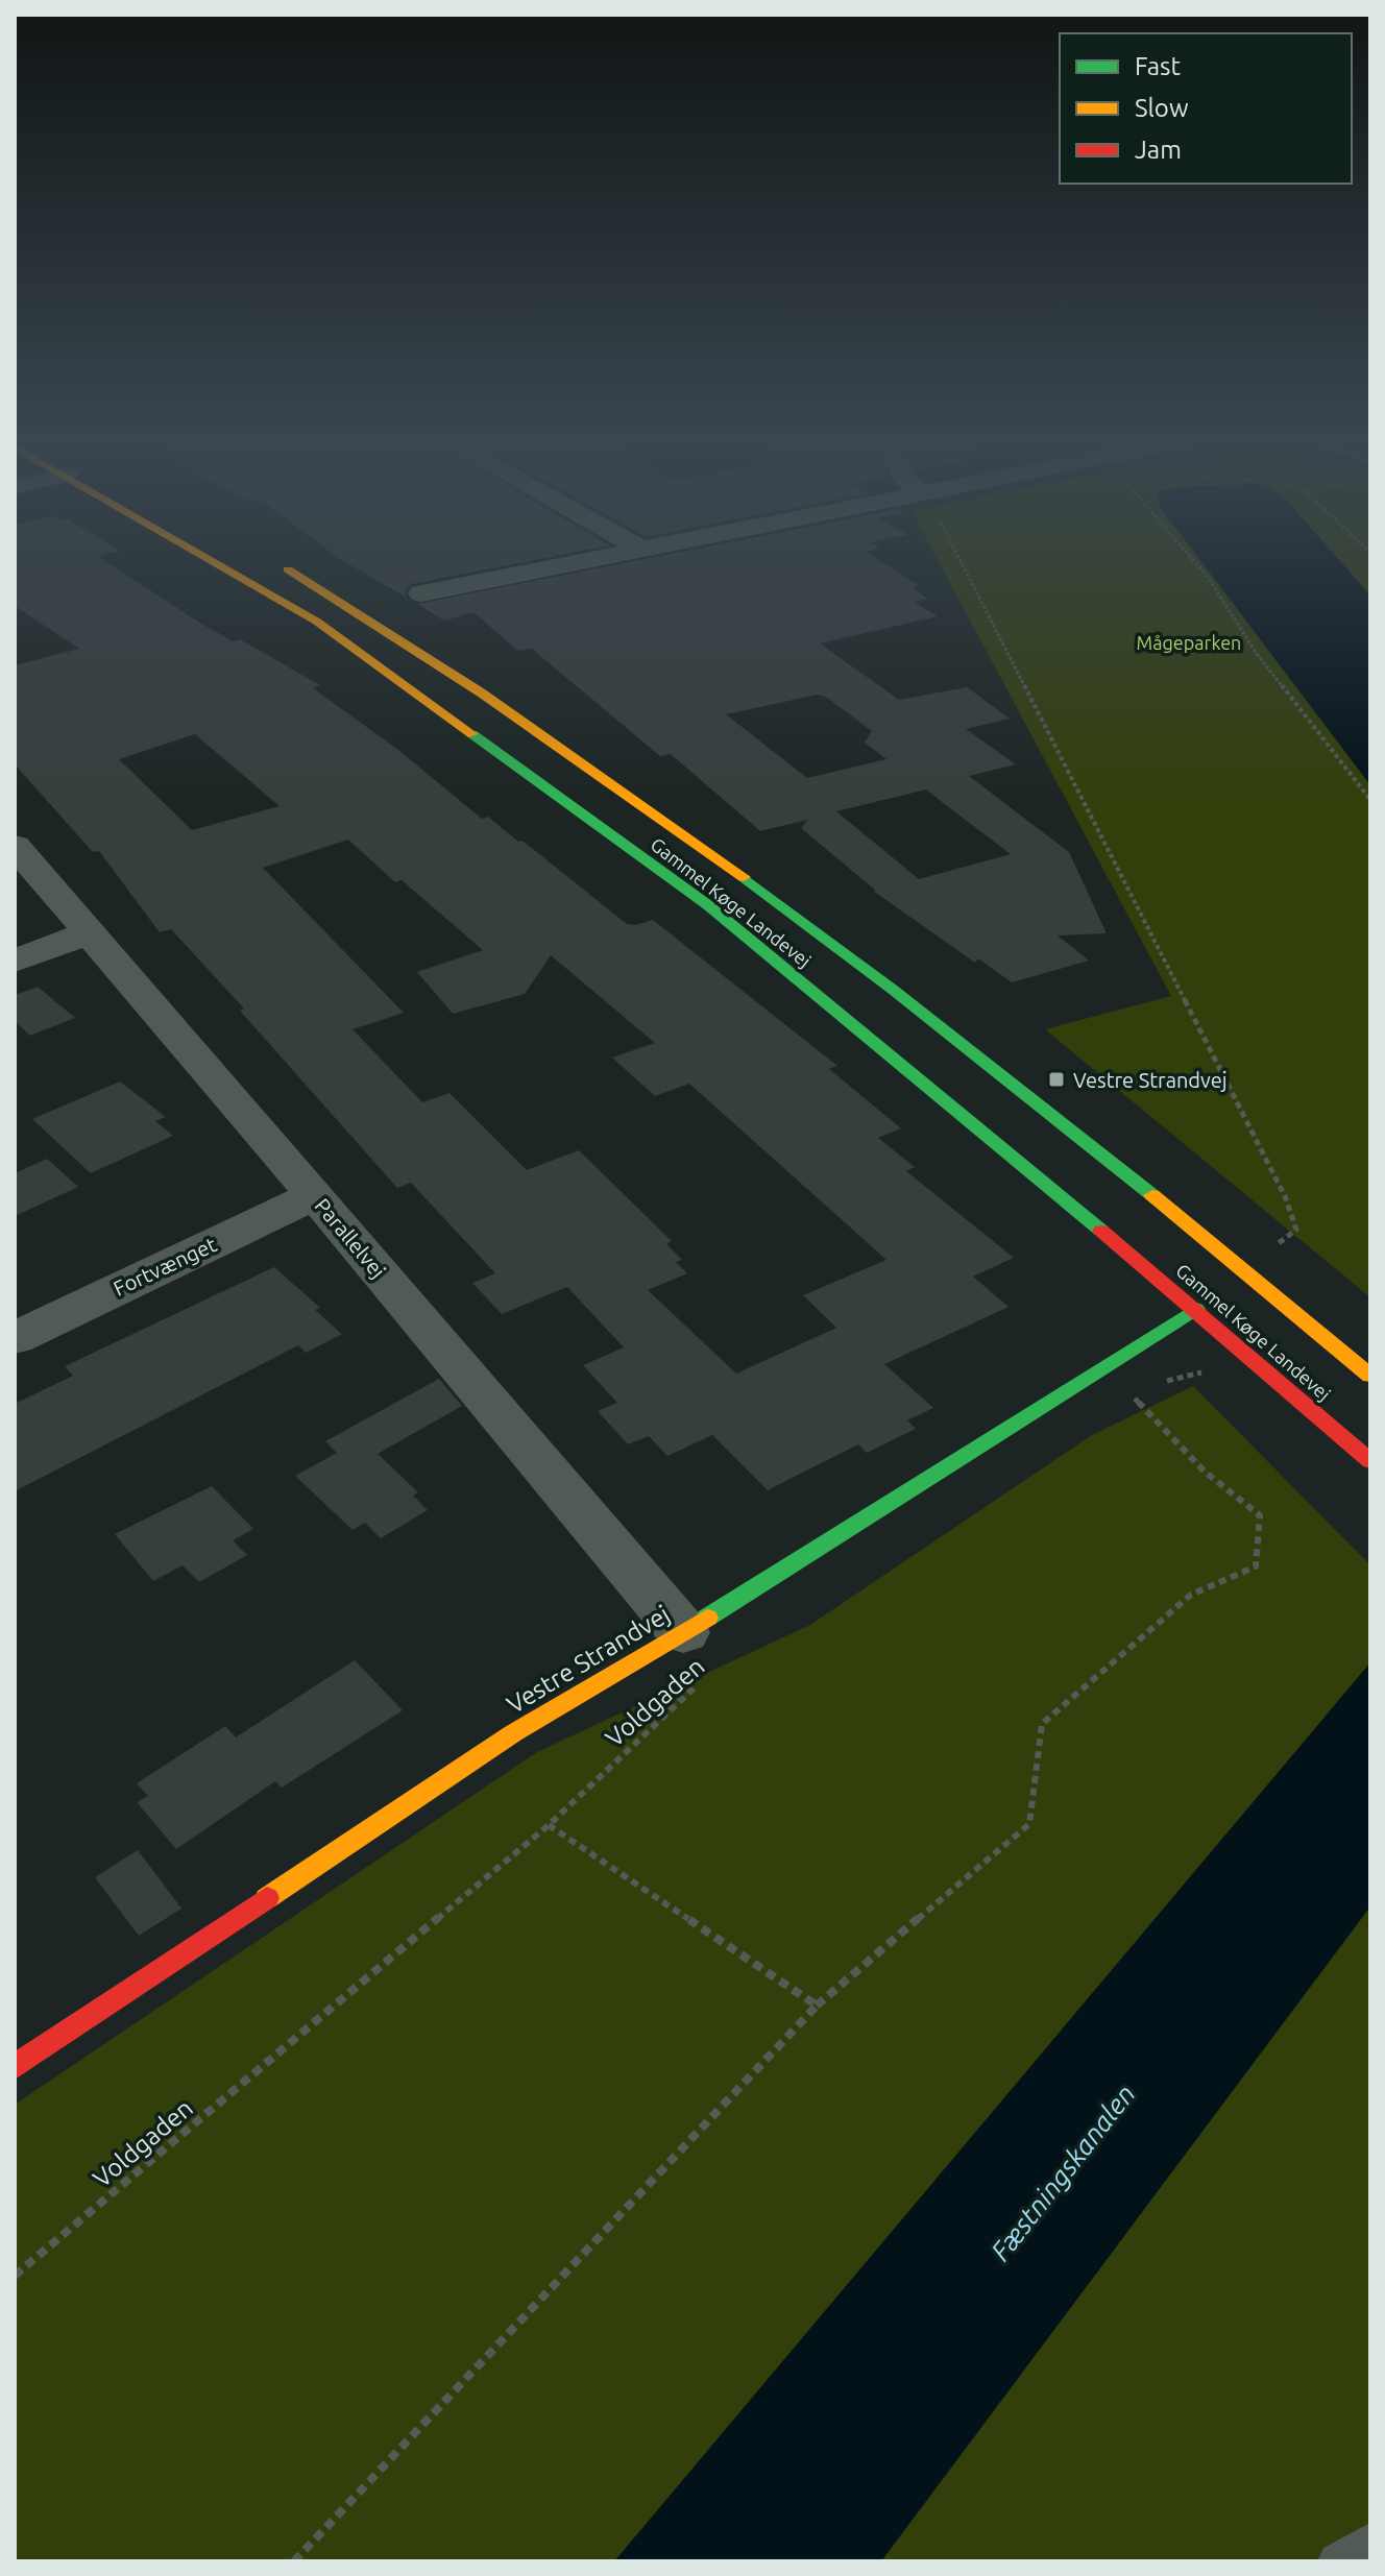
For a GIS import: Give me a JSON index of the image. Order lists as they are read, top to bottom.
{
  "streets": {
    "main road": ["Gammel Køge Landevej", "Vestre Strandvej"],
    "street": ["Parallelvej", "Fortvænget"],
    "path": ["Voldgaden"]
  },
  "crossings": [
    ["Gammel Køge Landevej", "Vestre Strandvej"],
    ["Parallelvej", "Fortvænget"],
    ["Parallelvej", "Vestre Strandvej"]
  ],
  "water": ["Fæstningskanalen"],
  "parks": ["Mågeparken"],
  "places": {
    "transit": ["Vestre Strandvej"]
  },
  "legend": ["Fast", "Slow", "Jam"]
}
